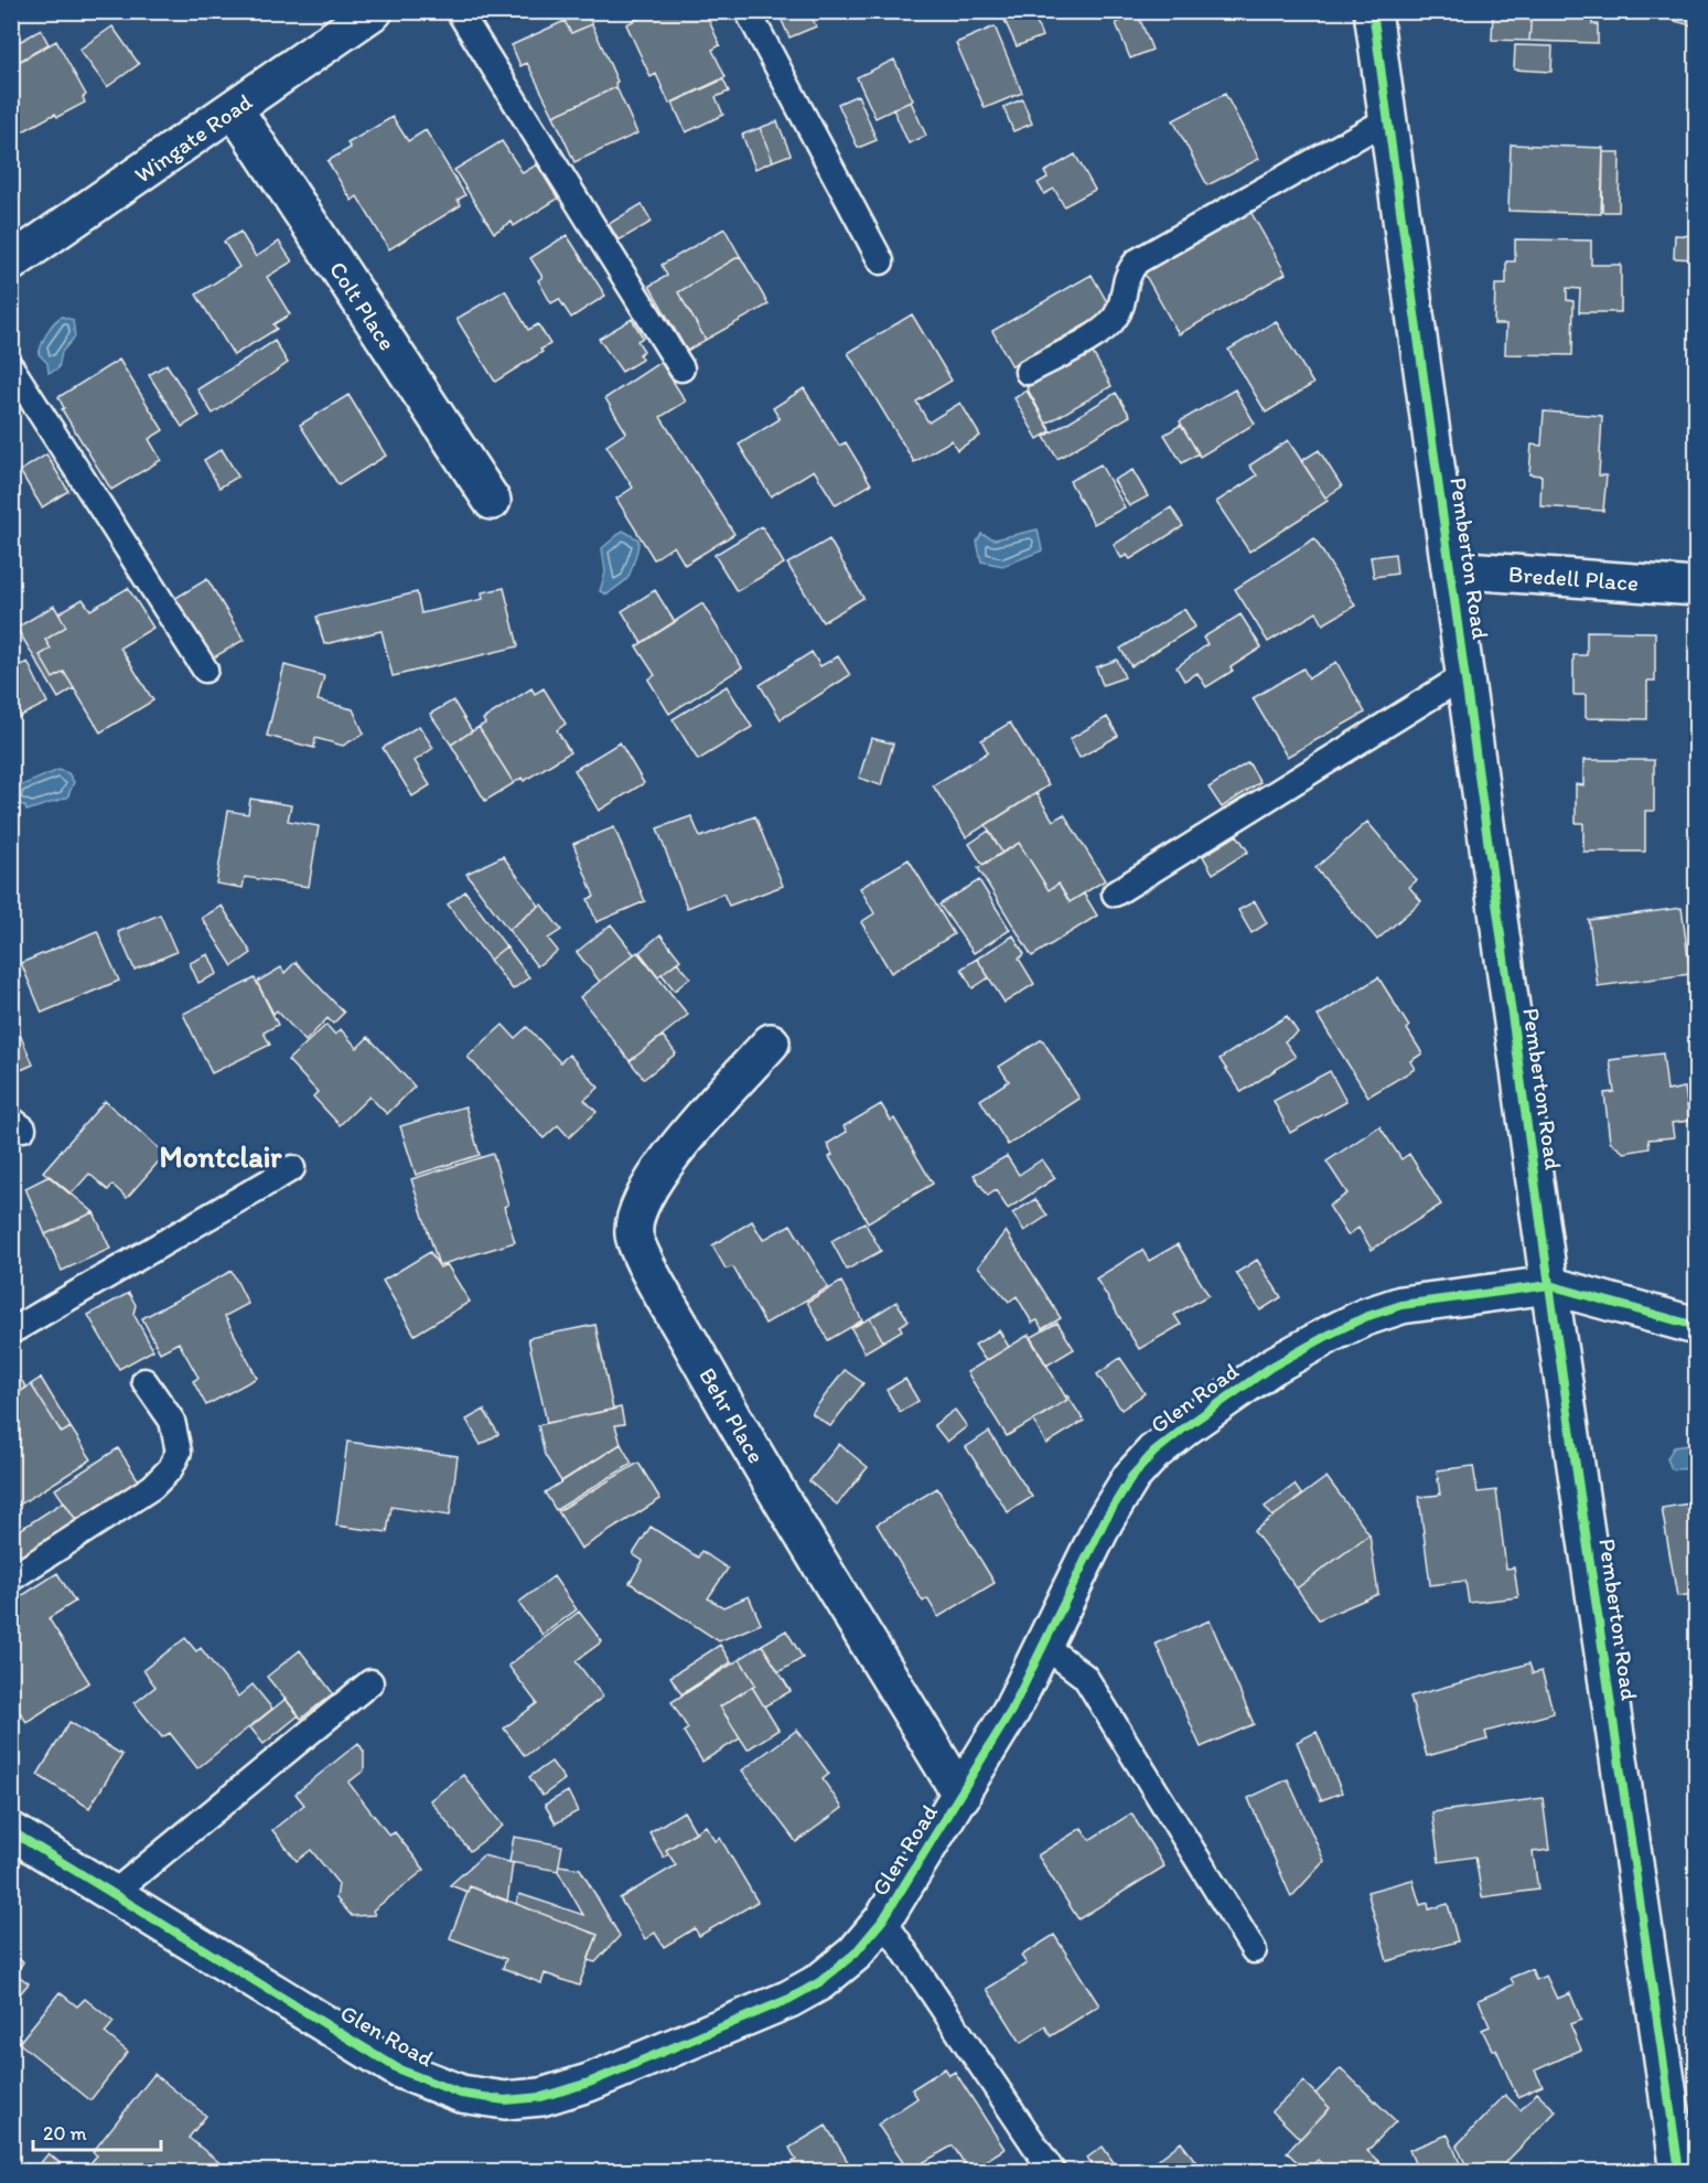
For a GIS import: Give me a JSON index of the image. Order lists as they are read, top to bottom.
{
  "streets": {
    "street": [
      "Wingate Road",
      "Colt Place",
      "Pemberton Road",
      "Bredell Place",
      "Glen Road",
      "Behr Place"
    ]
  },
  "crossings": [
    ["Wingate Road", "Colt Place"],
    ["Pemberton Road", "Bredell Place"],
    ["Pemberton Road", "Glen Road"],
    ["Glen Road", "Behr Place"]
  ],
  "districts": ["Montclair"],
  "scale_bar": "20 m"
}
